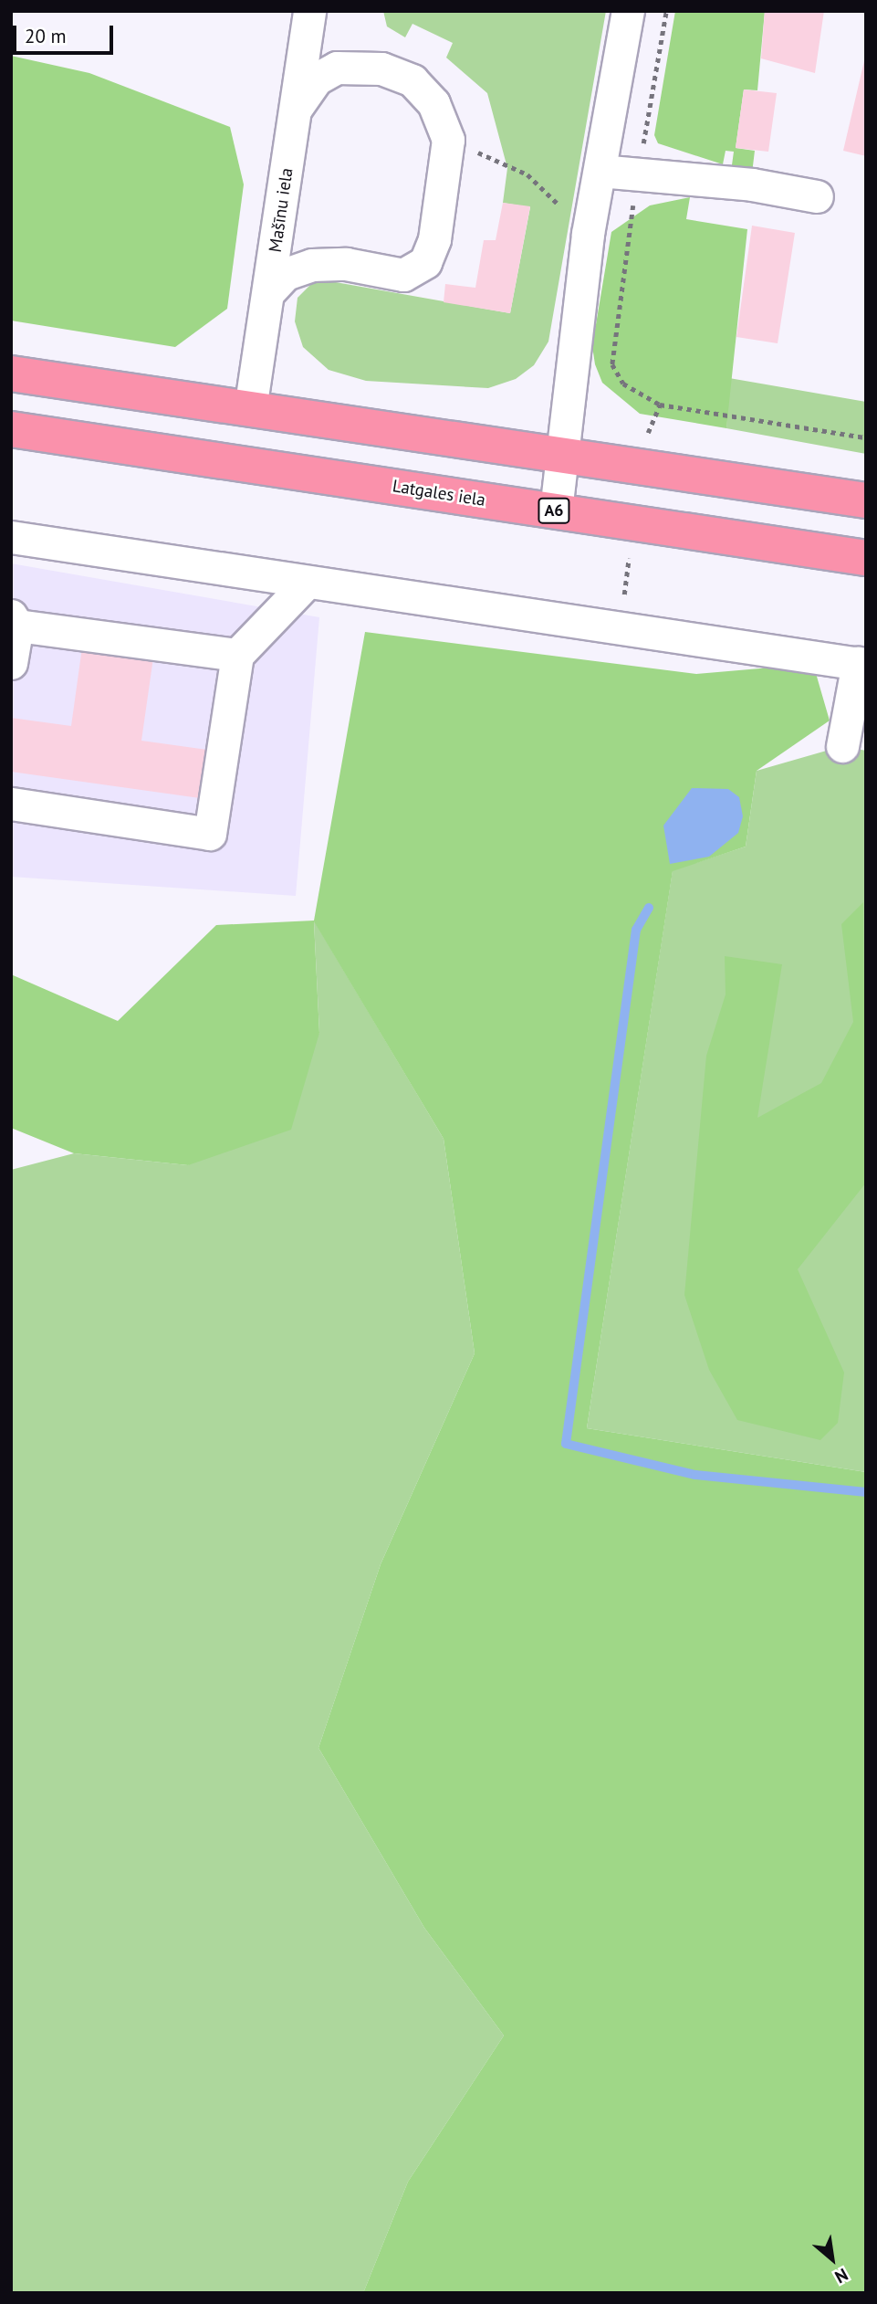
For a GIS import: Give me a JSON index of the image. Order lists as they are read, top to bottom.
{
  "streets": {
    "highway": ["Latgales iela", "A6"],
    "street": ["Mašīnu iela"]
  },
  "scale_bar": "20 m",
  "north": "bottom right"
}
